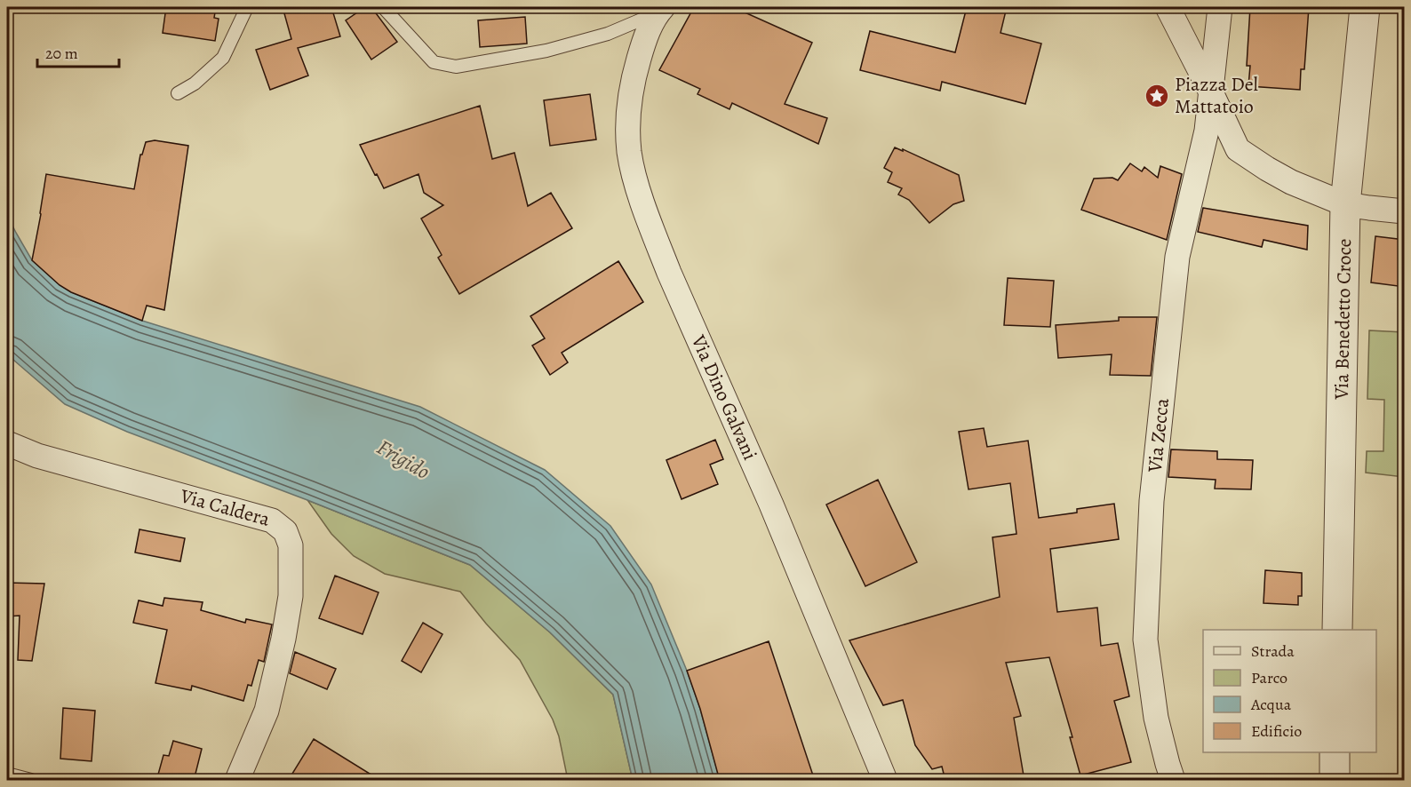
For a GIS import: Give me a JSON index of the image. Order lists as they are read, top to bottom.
{
  "streets": {
    "street": [
      "Via Benedetto Croce",
      "Via Dino Galvani",
      "Via Zecca",
      "Via Caldera"
    ]
  },
  "water": ["Frigido"],
  "places": {
    "place": ["Piazza Del Mattatoio"]
  },
  "legend": [
    "Strada",
    "Parco",
    "Acqua",
    "Edificio"
  ],
  "scale_bar": "20 m"
}
